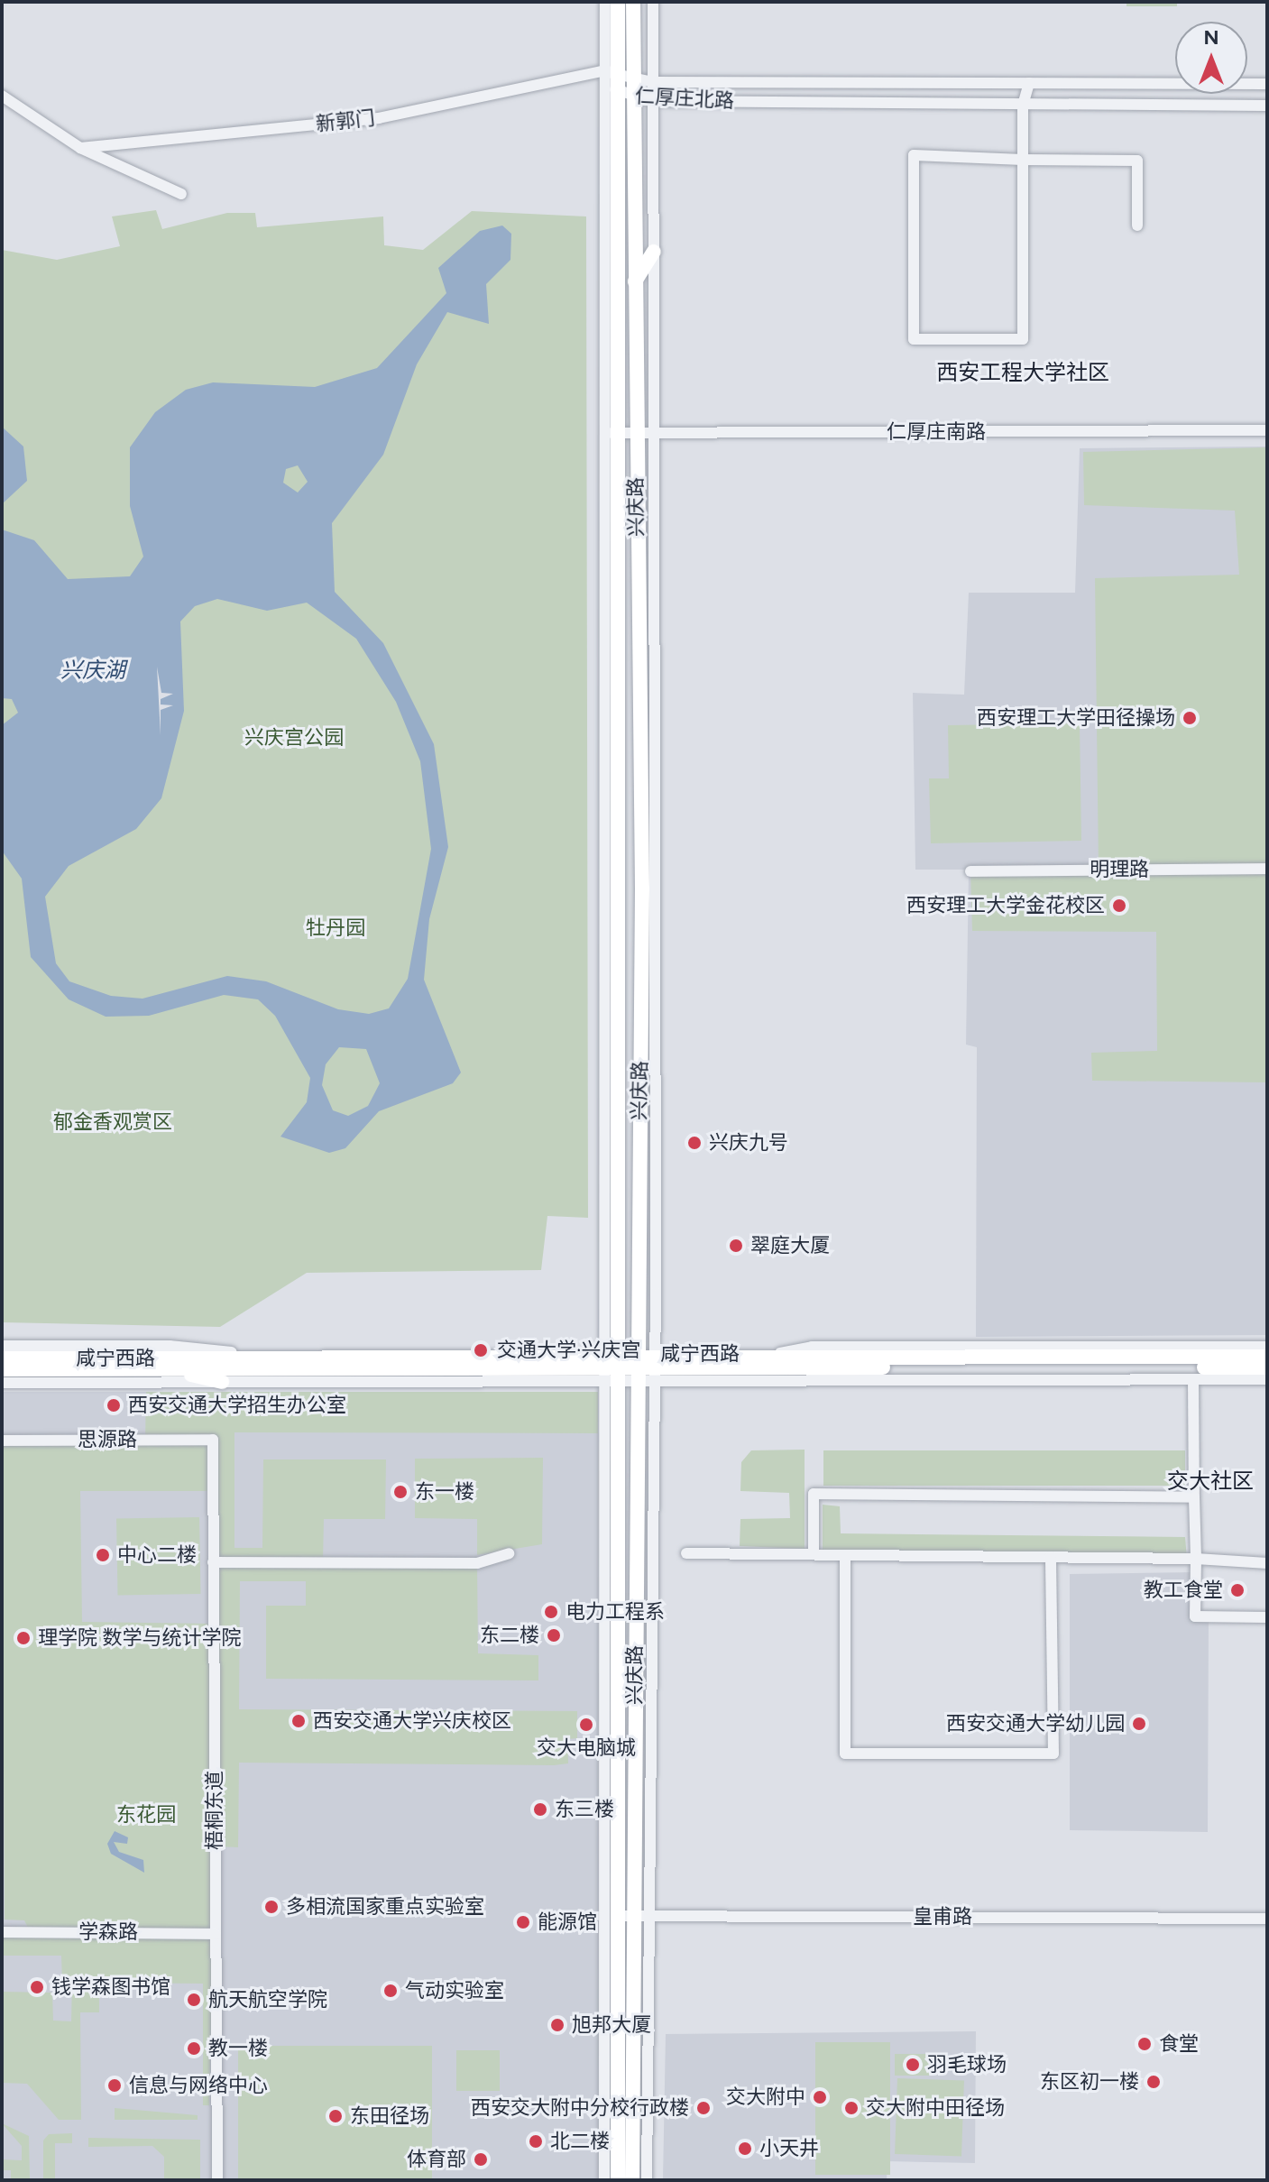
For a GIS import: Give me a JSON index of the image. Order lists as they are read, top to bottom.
{
  "streets": {
    "main road": ["兴庆路", "咸宁西路"],
    "street": [
      "仁厚庄北路",
      "新郭门",
      "仁厚庄南路",
      "明理路",
      "思源路",
      "梧桐东道",
      "皇甫路",
      "学森路"
    ]
  },
  "crossings": [
    ["仁厚庄北路", "新郭门"],
    ["仁厚庄北路", "兴庆路"],
    ["新郭门", "兴庆路"],
    ["仁厚庄南路", "兴庆路"],
    ["兴庆路", "咸宁西路"],
    ["兴庆路", "皇甫路"],
    ["思源路", "梧桐东道"],
    ["梧桐东道", "学森路"]
  ],
  "districts": ["西安工程大学社区", "交大社区"],
  "water": ["兴庆湖"],
  "parks": [
    "兴庆宫公园",
    "牡丹园",
    "郁金香观赏区",
    "东花园"
  ],
  "places": [
    "西安理工大学田径操场",
    "西安理工大学金花校区",
    "兴庆九号",
    "翠庭大厦",
    "交通大学·兴庆宫",
    "西安交通大学招生办公室",
    "东一楼",
    "中心二楼",
    "教工食堂",
    "电力工程系",
    "东二楼",
    "理学院 数学与统计学院",
    "西安交通大学兴庆校区",
    "西安交通大学幼儿园",
    "交大电脑城",
    "东三楼",
    "多相流国家重点实验室",
    "能源馆",
    "钱学森图书馆",
    "气动实验室",
    "航天航空学院",
    "旭邦大厦",
    "食堂",
    "教一楼",
    "羽毛球场",
    "东区初一楼",
    "信息与网络中心",
    "交大附中",
    "西安交大附中分校行政楼",
    "交大附中田径场",
    "东田径场",
    "北二楼",
    "小天井",
    "体育部"
  ],
  "north": "top"
}
